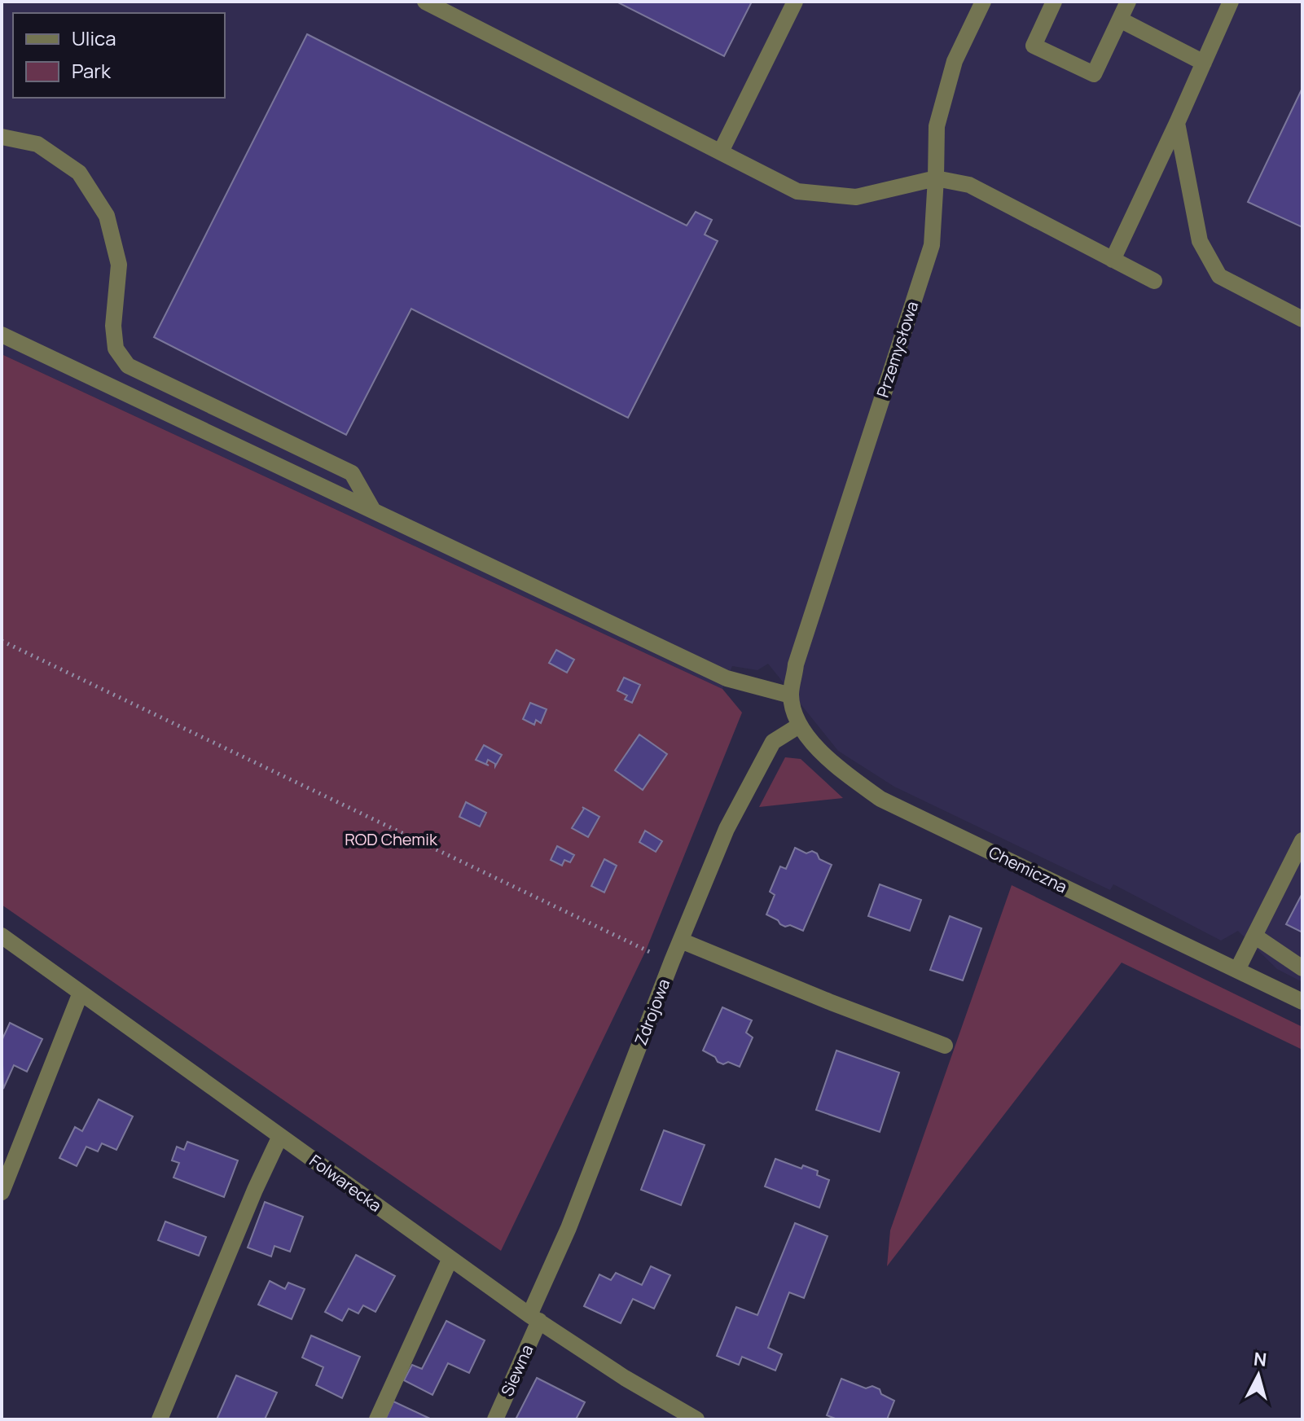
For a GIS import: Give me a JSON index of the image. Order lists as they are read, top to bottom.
{
  "streets": {
    "street": [
      "Przemysłowa",
      "Chemiczna",
      "Zdrojowa",
      "Folwarecka",
      "Siewna"
    ]
  },
  "crossings": [
    ["Przemysłowa", "Chemiczna"],
    ["Chemiczna", "Zdrojowa"],
    ["Zdrojowa", "Folwarecka"],
    ["Zdrojowa", "Siewna"],
    ["Folwarecka", "Siewna"]
  ],
  "parks": ["ROD Chemik"],
  "legend": ["Ulica", "Park"],
  "north": "top"
}
